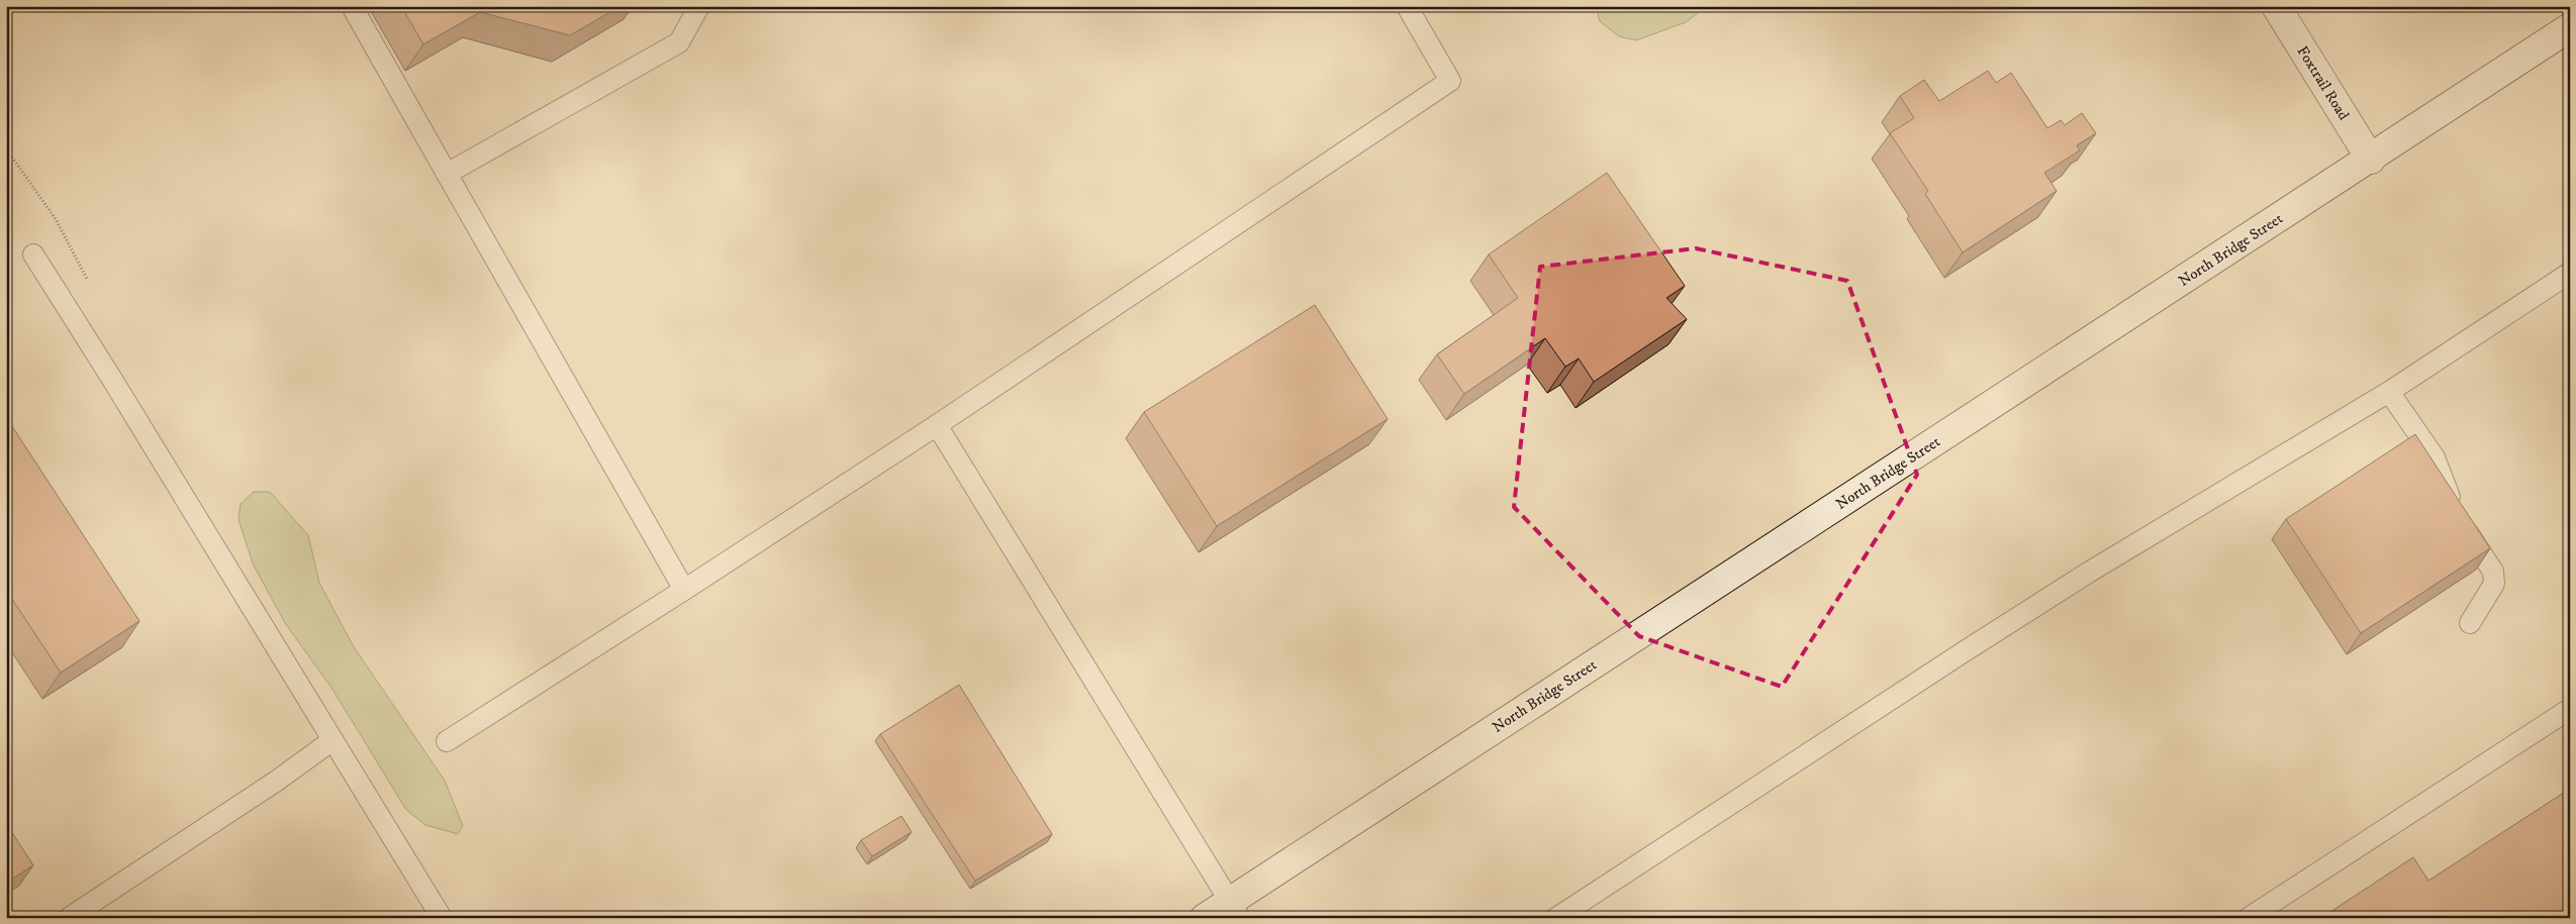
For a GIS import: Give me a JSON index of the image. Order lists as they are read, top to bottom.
{
  "streets": {
    "main road": ["Foxtrail Road", "North Bridge Street"]
  },
  "crossings": [
    ["Foxtrail Road", "North Bridge Street"]
  ]
}
